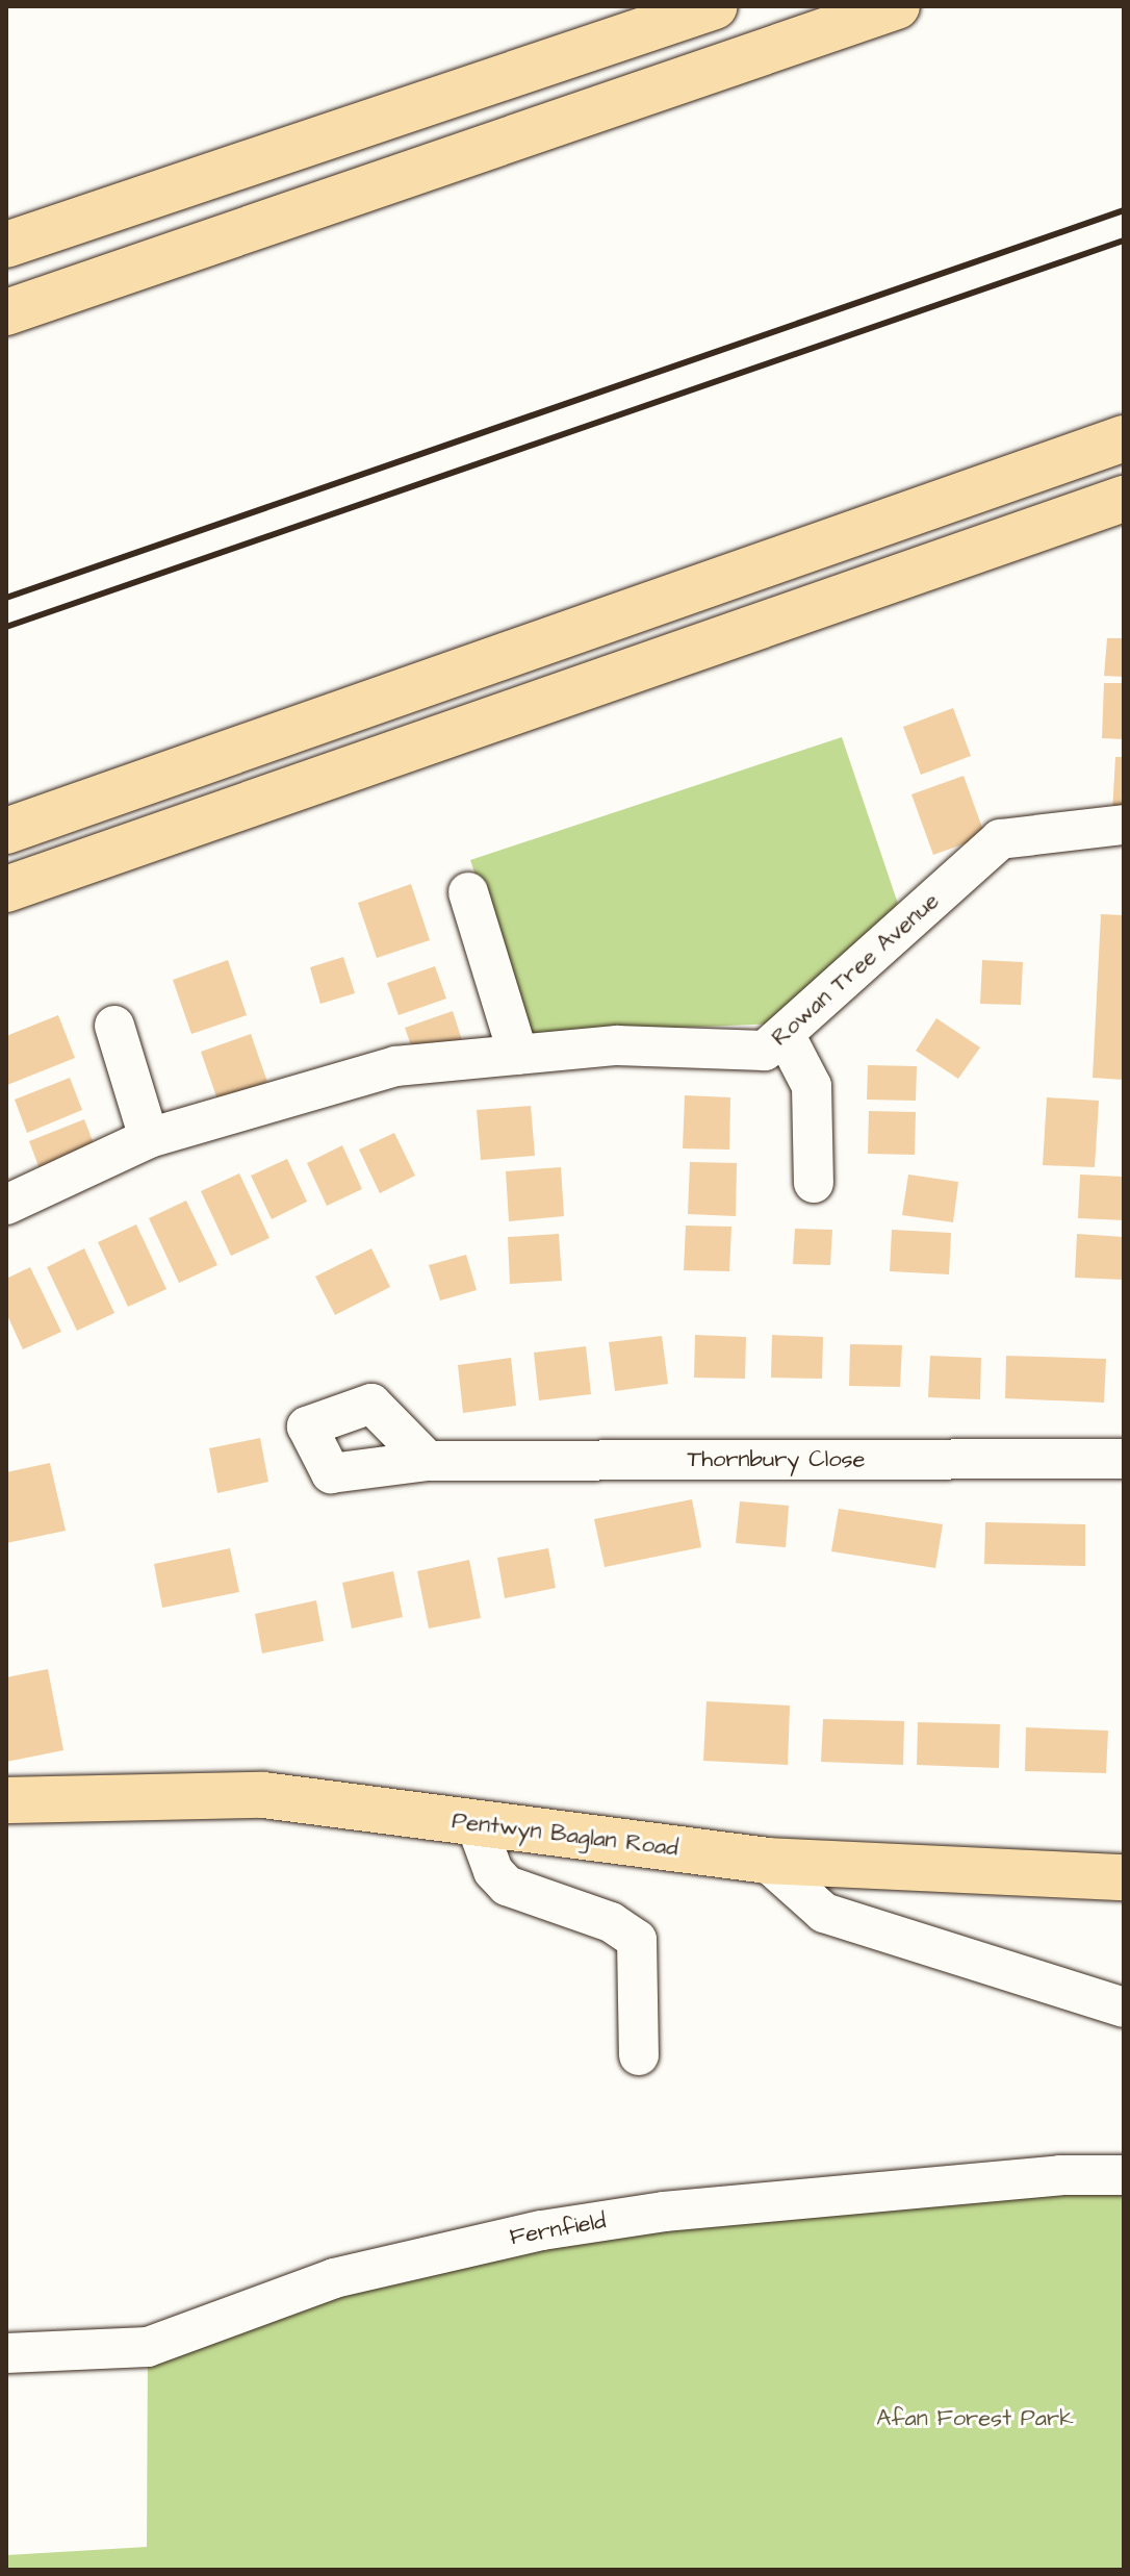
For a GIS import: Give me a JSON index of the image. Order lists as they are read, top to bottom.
{
  "streets": {
    "main road": ["Pentwyn Baglan Road"],
    "street": ["Rowan Tree Avenue", "Thornbury Close", "Fernfield"]
  },
  "parks": ["Afan Forest Park"]
}
